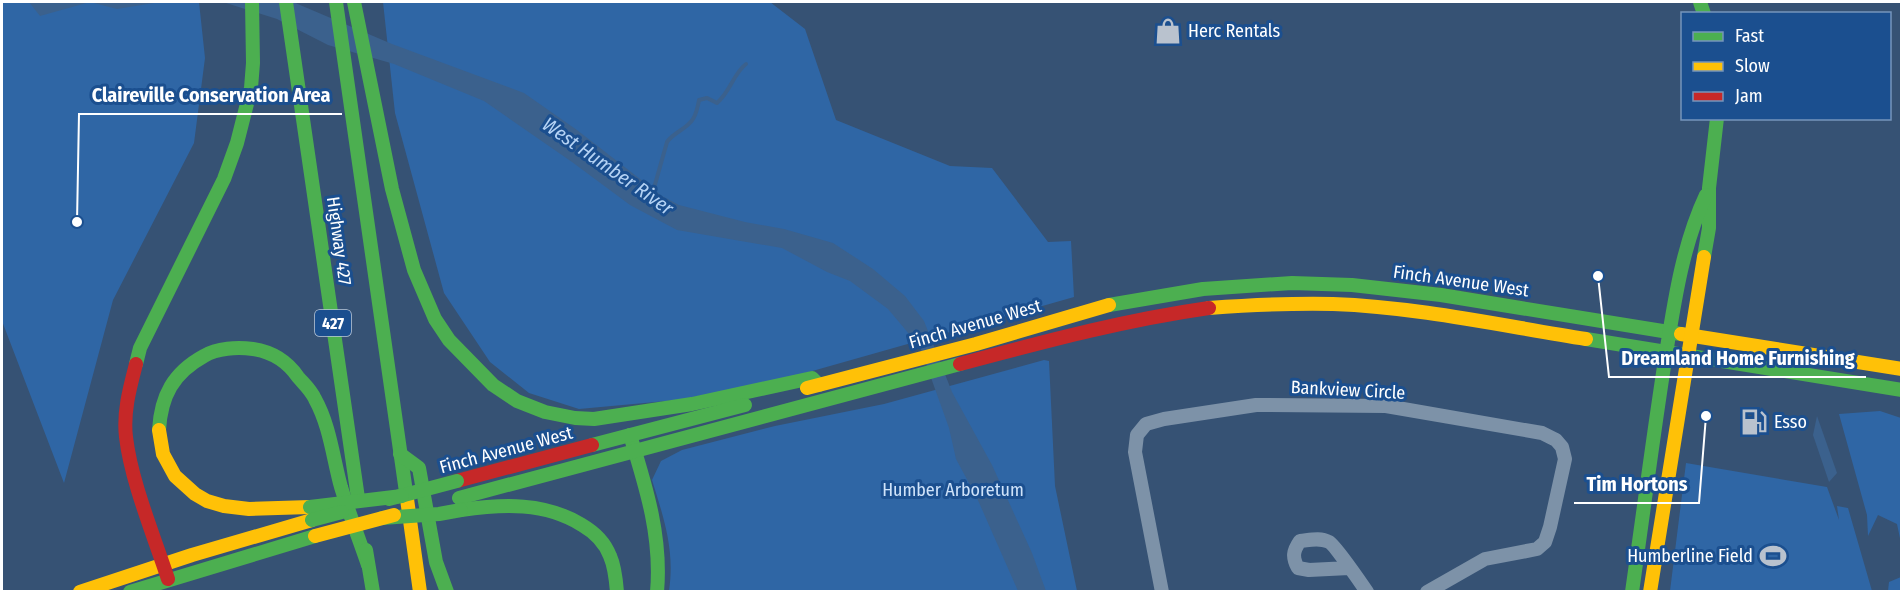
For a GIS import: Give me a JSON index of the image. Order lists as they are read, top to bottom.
{
  "streets": {
    "main road": ["Highway 427", "Finch Avenue West", "427"],
    "street": ["Bankview Circle"]
  },
  "water": ["West Humber River"],
  "parks": ["Humber Arboretum"],
  "places": {
    "shop": ["Herc Rentals"],
    "other": ["Claireville Conservation Area", "Dreamland Home Furnishing", "Tim Hortons"],
    "fuel station": ["Esso"],
    "sports": ["Humberline Field"]
  },
  "legend": ["Fast", "Slow", "Jam"]
}
